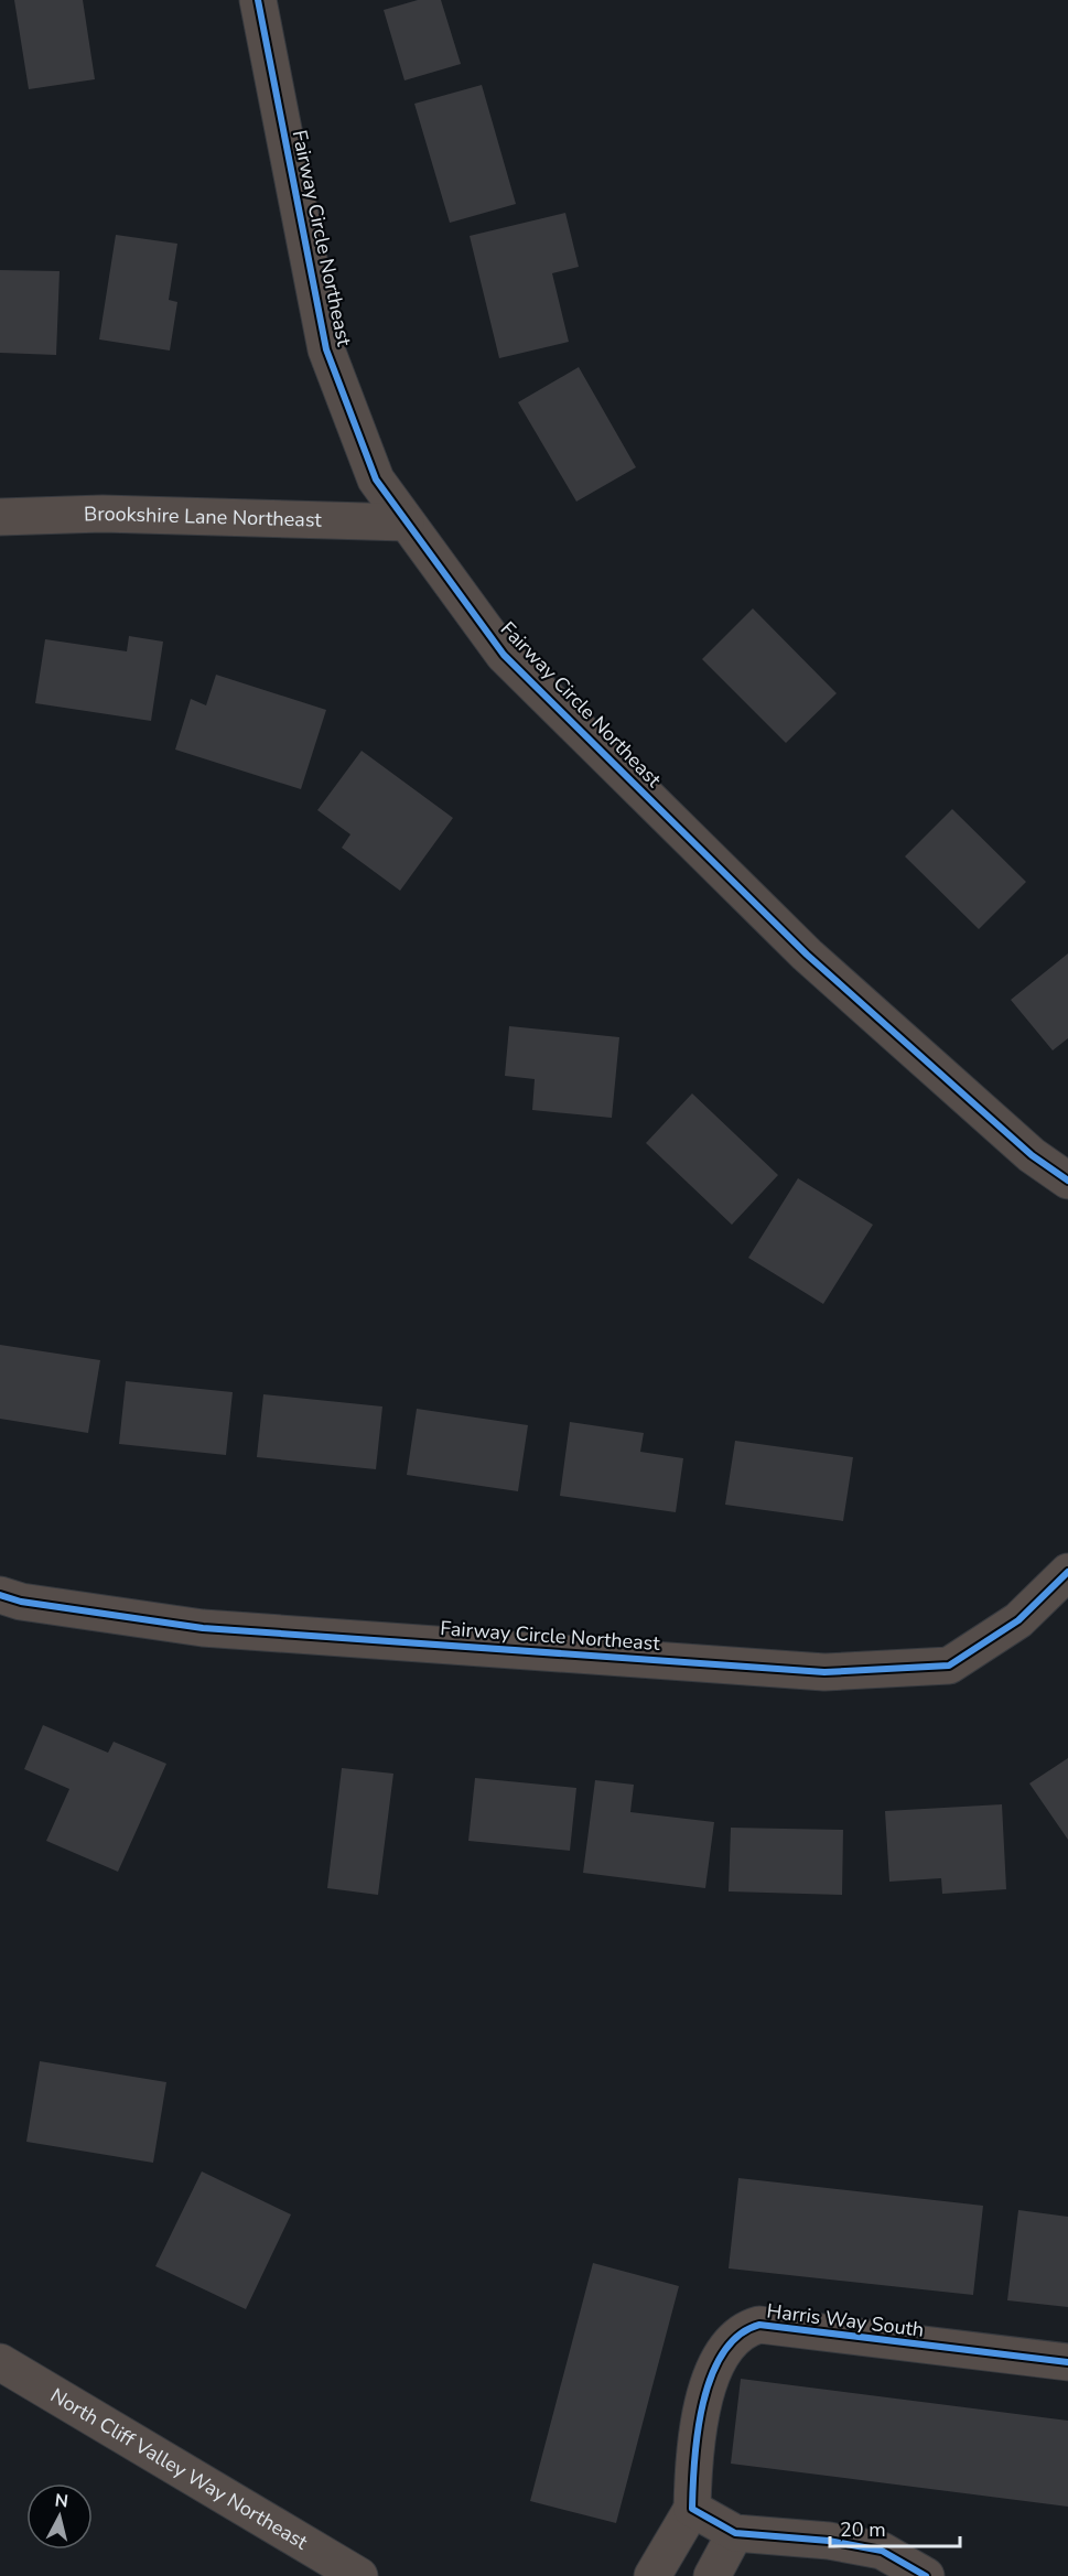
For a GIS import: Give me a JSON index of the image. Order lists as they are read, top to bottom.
{
  "streets": {
    "street": [
      "Fairway Circle Northeast",
      "Brookshire Lane Northeast",
      "Harris Way South",
      "North Cliff Valley Way Northeast"
    ]
  },
  "crossings": [
    ["Fairway Circle Northeast", "Brookshire Lane Northeast"]
  ],
  "scale_bar": "20 m",
  "north": "top"
}
